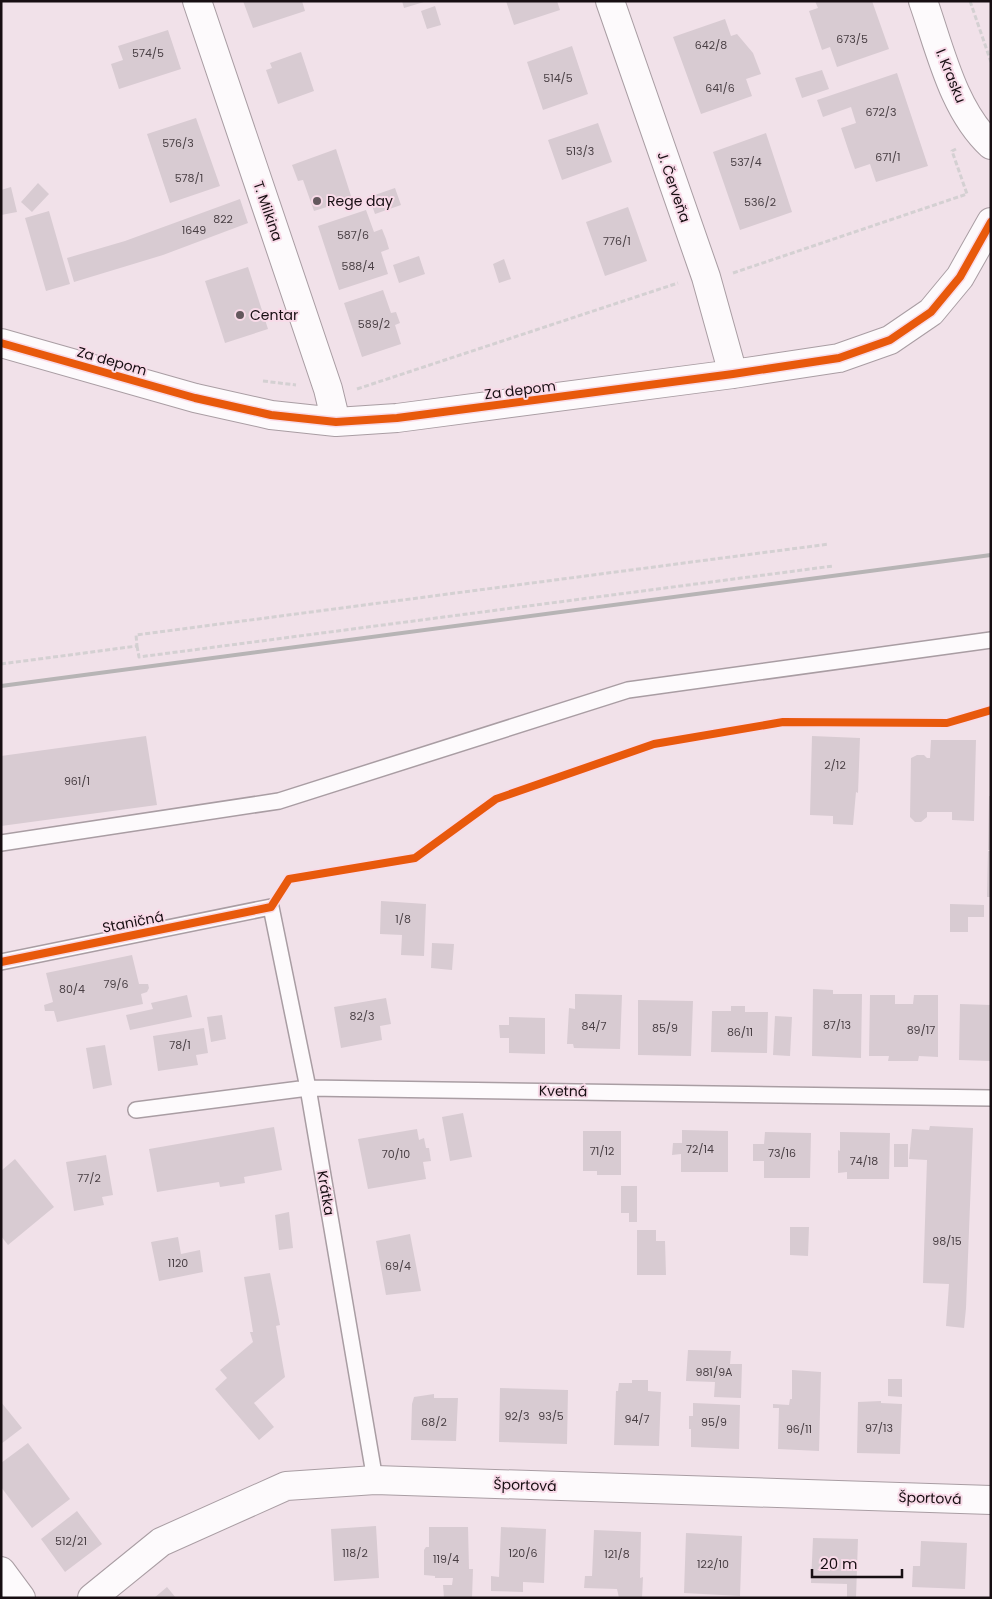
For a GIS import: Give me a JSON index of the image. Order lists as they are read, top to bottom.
{
  "streets": {
    "street": [
      "I. Krasku",
      "J. Červeňa",
      "T. Milkina",
      "Za depom",
      "Športová"
    ],
    "lane": ["Staničná", "Kvetná", "Krátka"]
  },
  "crossings": [
    ["J. Červeňa", "Za depom"],
    ["T. Milkina", "Za depom"],
    ["Staničná", "Krátka"],
    ["Kvetná", "Krátka"],
    ["Krátka", "Športová"]
  ],
  "places": ["Rege day", "Centar"],
  "house_numbers": [
    "673/5",
    "642/8",
    "574/5",
    "514/5",
    "641/6",
    "672/3",
    "576/3",
    "513/3",
    "671/1",
    "537/4",
    "578/1",
    "536/2",
    "822",
    "1649",
    "587/6",
    "776/1",
    "588/4",
    "589/2",
    "2/12",
    "961/1",
    "1/8",
    "79/6",
    "80/4",
    "82/3",
    "87/13",
    "84/7",
    "85/9",
    "89/17",
    "86/11",
    "78/1",
    "72/14",
    "71/12",
    "73/16",
    "70/10",
    "74/18",
    "77/2",
    "98/15",
    "1120",
    "69/4",
    "981/9A",
    "92/3",
    "93/5",
    "94/7",
    "68/2",
    "95/9",
    "97/13",
    "96/11",
    "512/21",
    "118/2",
    "120/6",
    "121/8",
    "119/4",
    "122/10"
  ],
  "scale_bar": "20 m"
}
